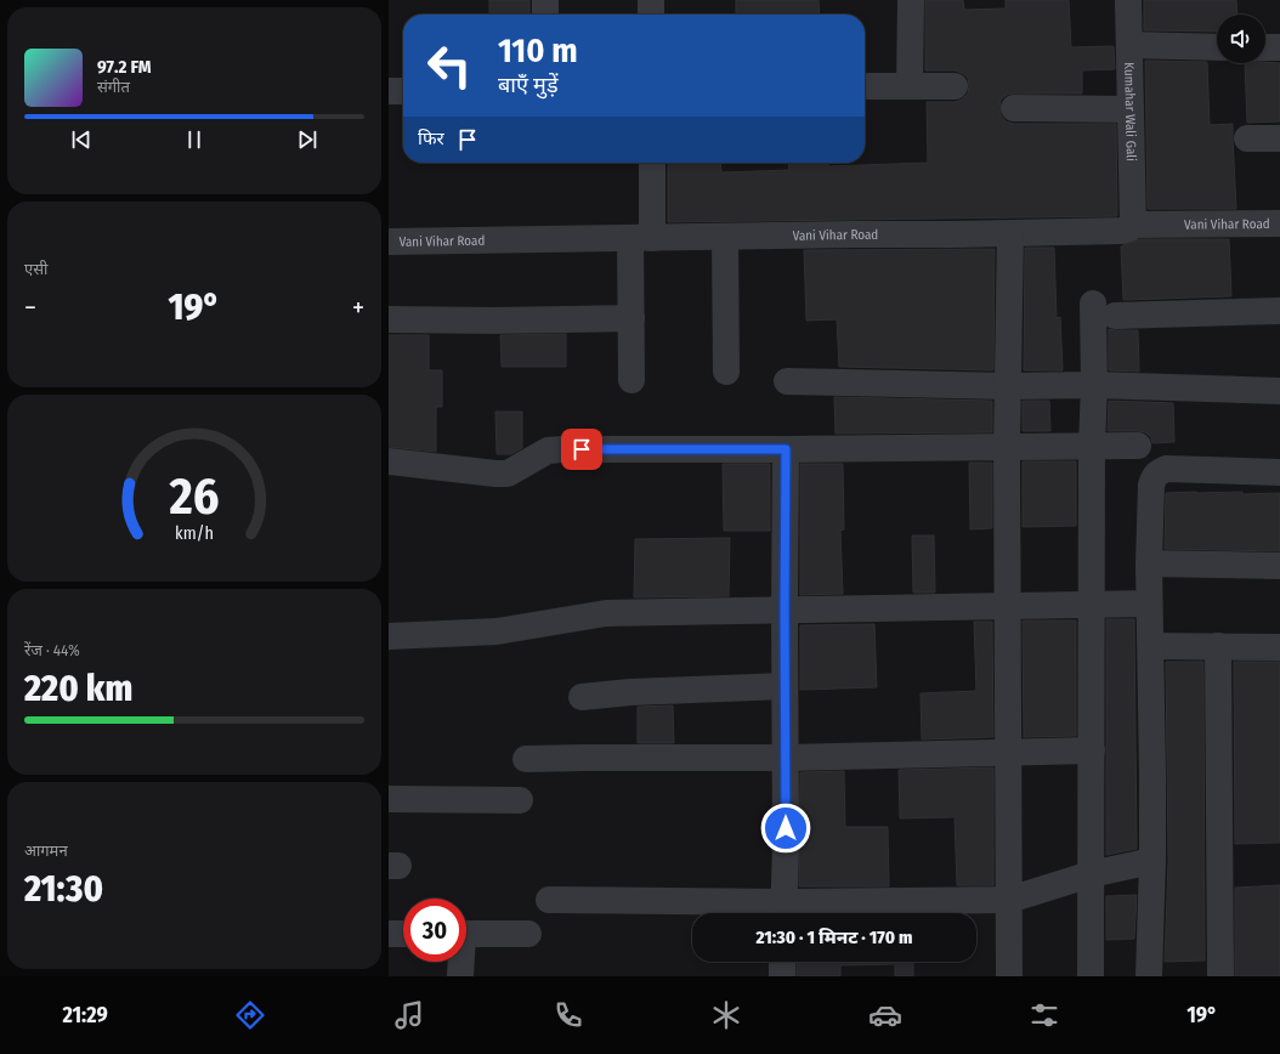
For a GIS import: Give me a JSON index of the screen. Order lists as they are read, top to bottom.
{
  "streets": {
    "street": ["Kumahar Wali Gali", "Vani Vihar Road"]
  },
  "crossings": [
    ["Kumahar Wali Gali", "Vani Vihar Road"]
  ],
  "page": {
    "turn": ["110 m", "बाएँ मुड़ें"],
    "song": ["97.2 FM", "संगीत"],
    "then": "फिर",
    "tile": [
      "एसी",
      ["रेंज · 44%", "220 km"],
      ["आगमन", "21:30"]
    ],
    "heat": ["−", "19°", "+"],
    "limit": "30",
    "trip": "21:30 · 1 मिनट · 170 m",
    "tabs": ["21:29", "19°"],
    "gauge": ["26", "km/h"]
  }
}
